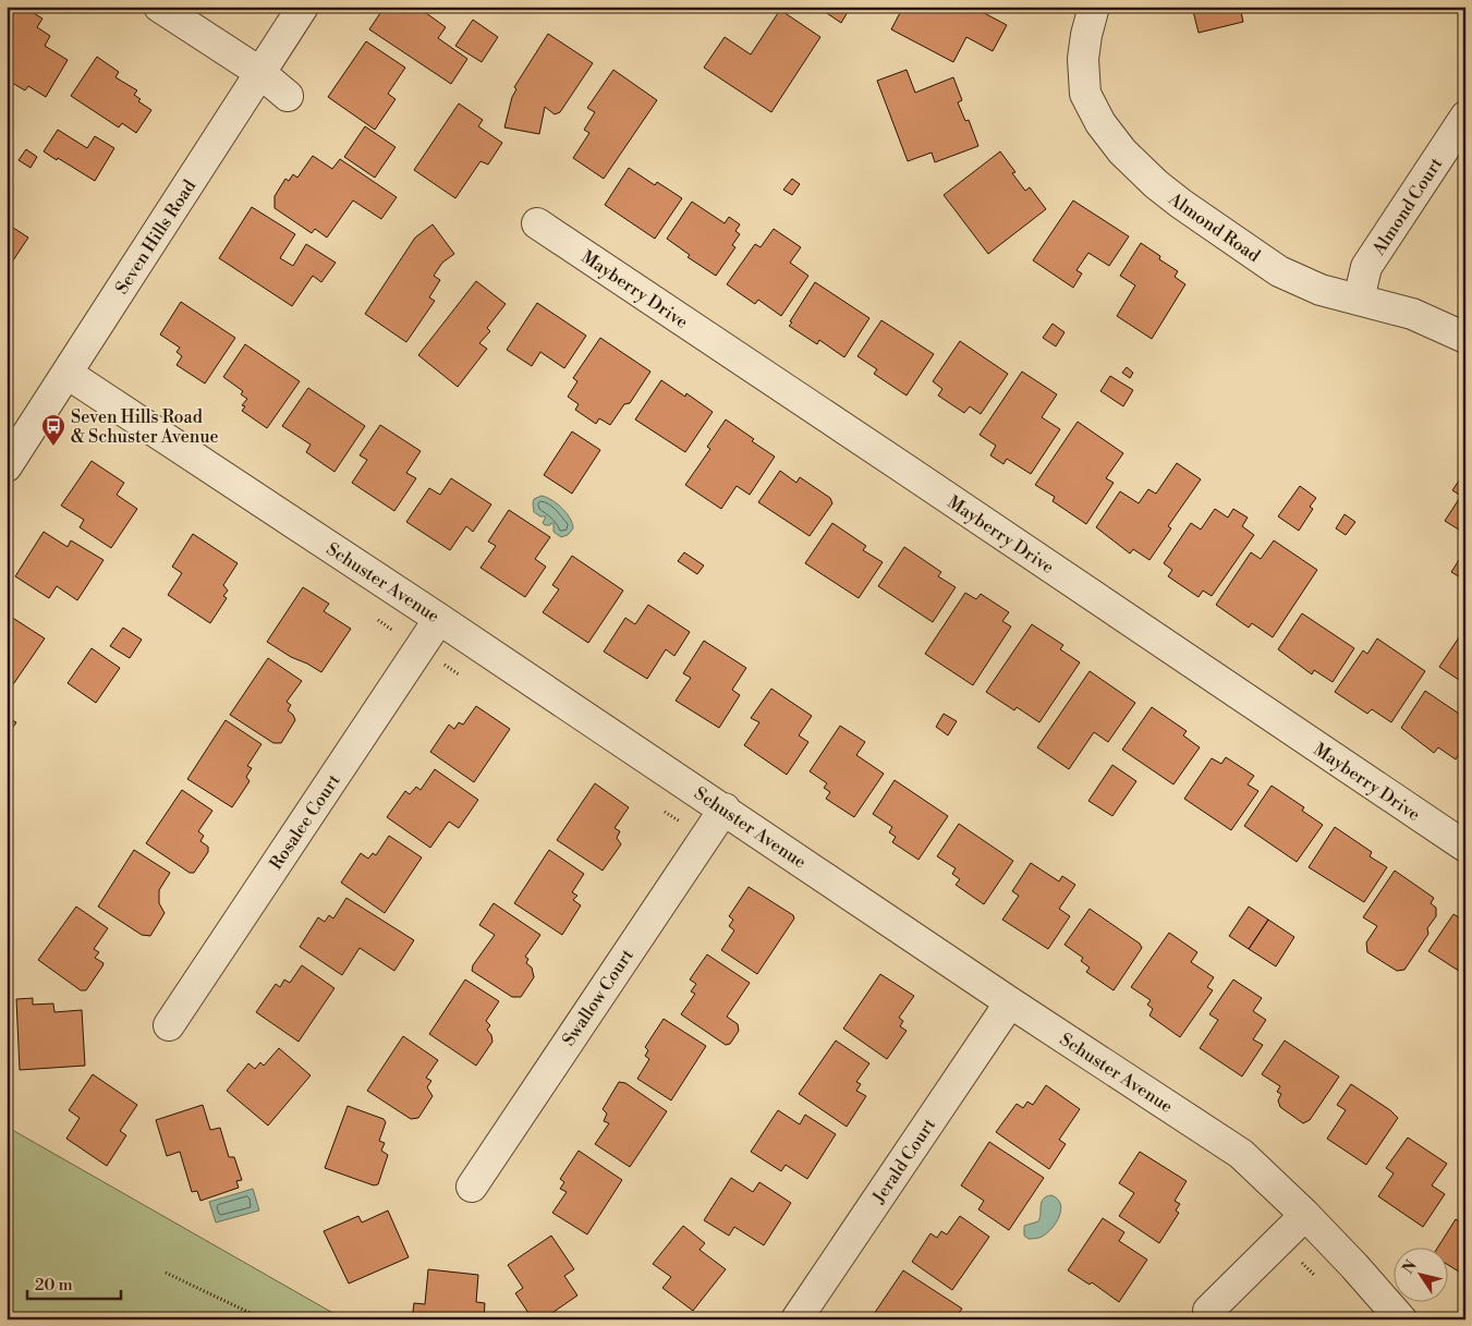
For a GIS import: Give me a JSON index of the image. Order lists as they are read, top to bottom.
{
  "streets": {
    "street": [
      "Almond Court",
      "Almond Road",
      "Seven Hills Road",
      "Mayberry Drive",
      "Schuster Avenue",
      "Rosalee Court",
      "Swallow Court",
      "Jerald Court"
    ]
  },
  "crossings": [
    ["Almond Court", "Almond Road"],
    ["Seven Hills Road", "Schuster Avenue"],
    ["Schuster Avenue", "Rosalee Court"],
    ["Schuster Avenue", "Swallow Court"],
    ["Schuster Avenue", "Jerald Court"]
  ],
  "places": {
    "bus stop": ["Seven Hills Road & Schuster Avenue"]
  },
  "scale_bar": "20 m",
  "north": "top left"
}
